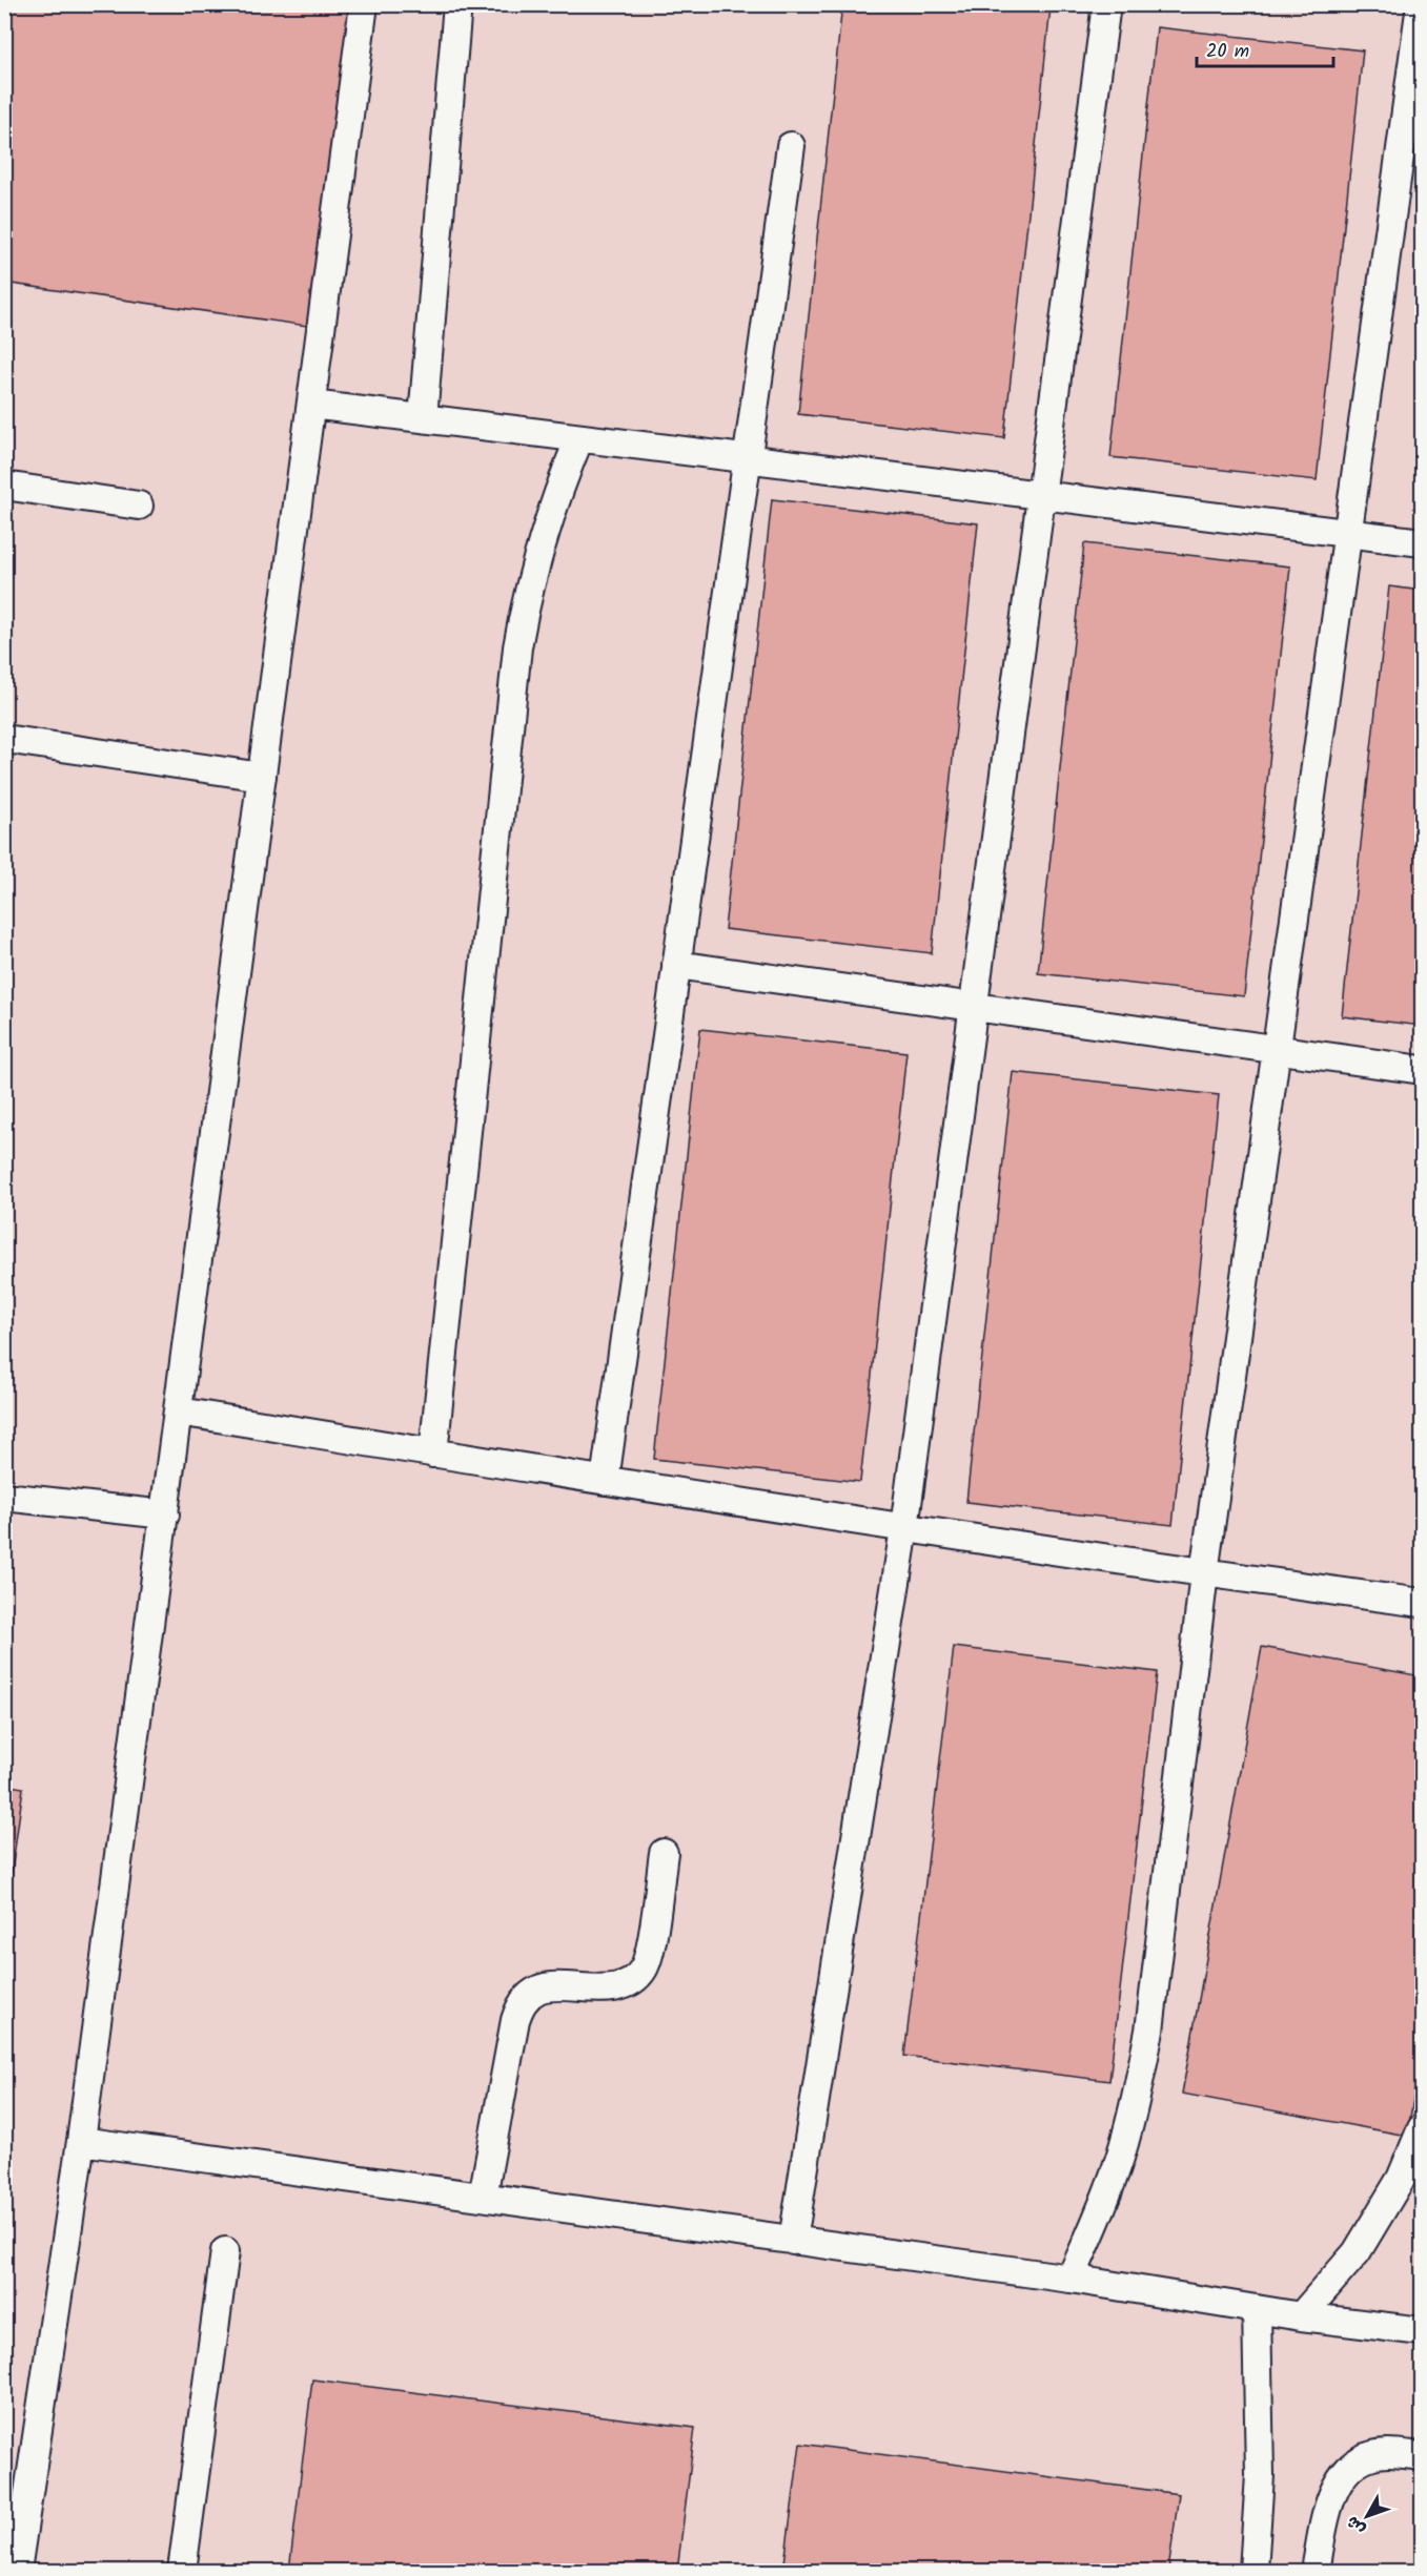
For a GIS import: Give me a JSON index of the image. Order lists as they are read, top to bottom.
{
  "scale_bar": "20 m",
  "north": "bottom left"
}
